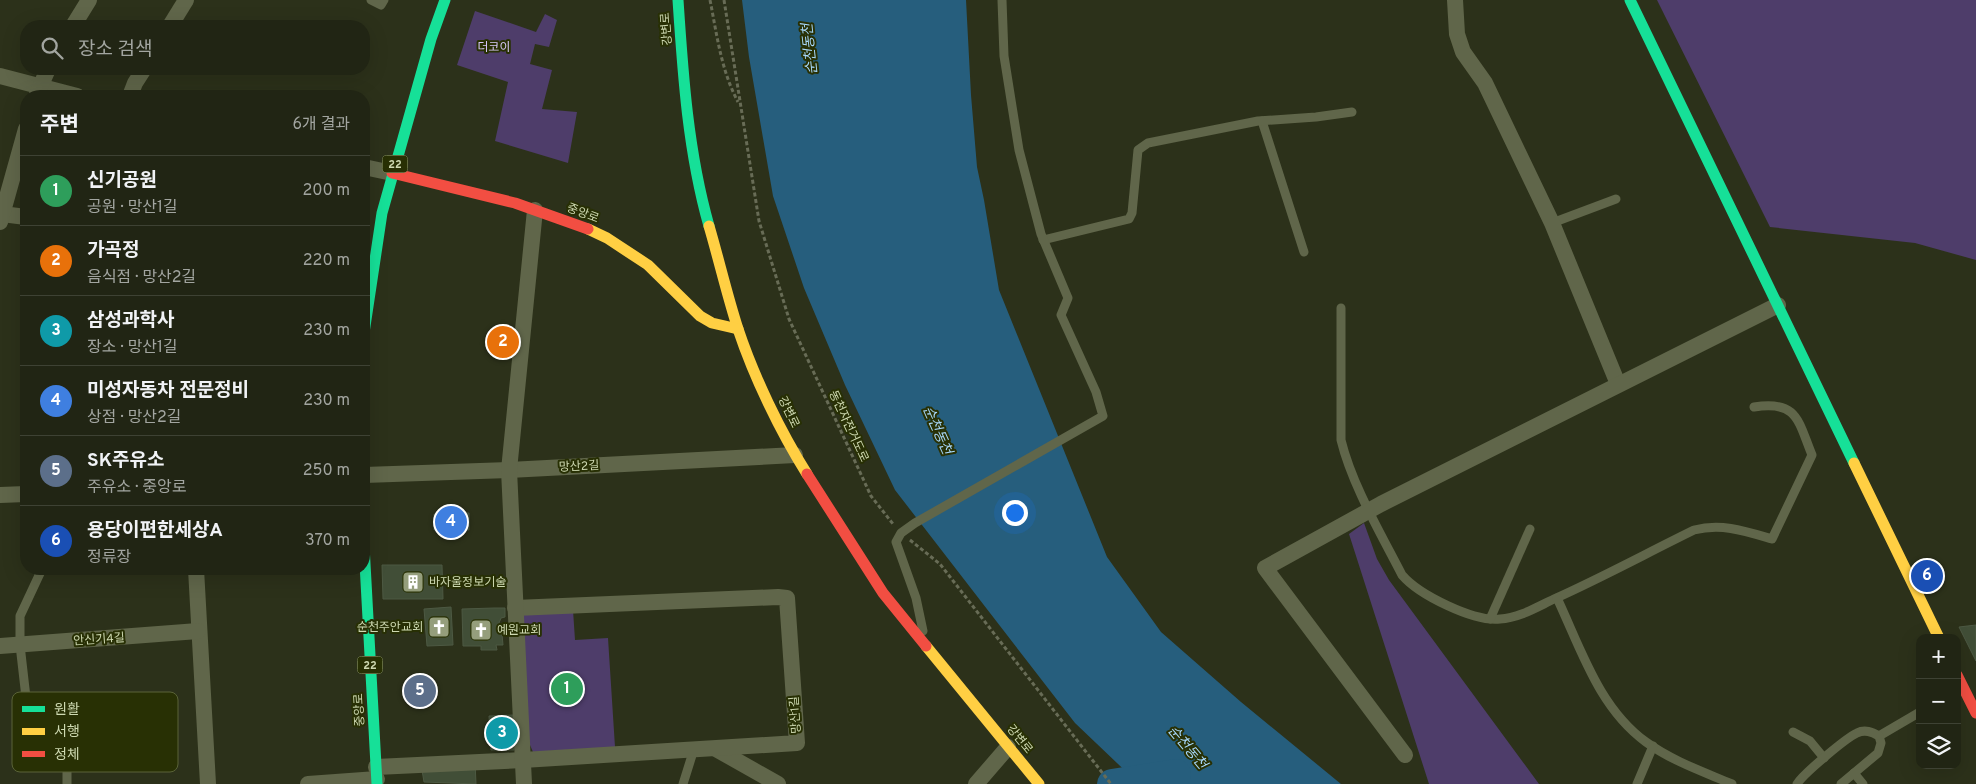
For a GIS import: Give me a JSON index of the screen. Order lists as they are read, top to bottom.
{
  "streets": {
    "main road": ["강변로", "22", "중앙로"],
    "street": ["망산2길", "안신기4길", "망산1길"],
    "path": ["동천자전거도로"]
  },
  "crossings": [
    ["강변로", "중앙로"],
    ["강변로", "망산2길"],
    ["22", "중앙로"],
    ["중앙로", "망산1길"]
  ],
  "water": ["순천동천"],
  "parks": ["더코이"],
  "places": {
    "building": ["바자울정보기술"],
    "church": ["순천주안교회", "예원교회"]
  },
  "legend": ["원활", "서행", "정체"],
  "page": {
    "search": "장소 검색",
    "heading": ["주변", "6개 결과"],
    "list": [
      {
        "mark": "1",
        "name": "신기공원",
        "note": "공원 · 망산1길",
        "value": "200 m"
      },
      {
        "mark": "2",
        "name": "가곡정",
        "note": "음식점 · 망산2길",
        "value": "220 m"
      },
      {
        "mark": "3",
        "name": "삼성과학사",
        "note": "장소 · 망산1길",
        "value": "230 m"
      },
      {
        "mark": "4",
        "name": "미성자동차 전문정비",
        "note": "상점 · 망산2길",
        "value": "230 m"
      },
      {
        "mark": "5",
        "name": "SK주유소",
        "note": "주유소 · 중앙로",
        "value": "250 m"
      },
      {
        "mark": "6",
        "name": "용당이편한세상A",
        "note": "정류장",
        "value": "370 m"
      }
    ],
    "pins": [
      "2",
      "4",
      "6",
      "1",
      "5",
      "3"
    ],
    "map_buttons": ["+", "−"]
  }
}
